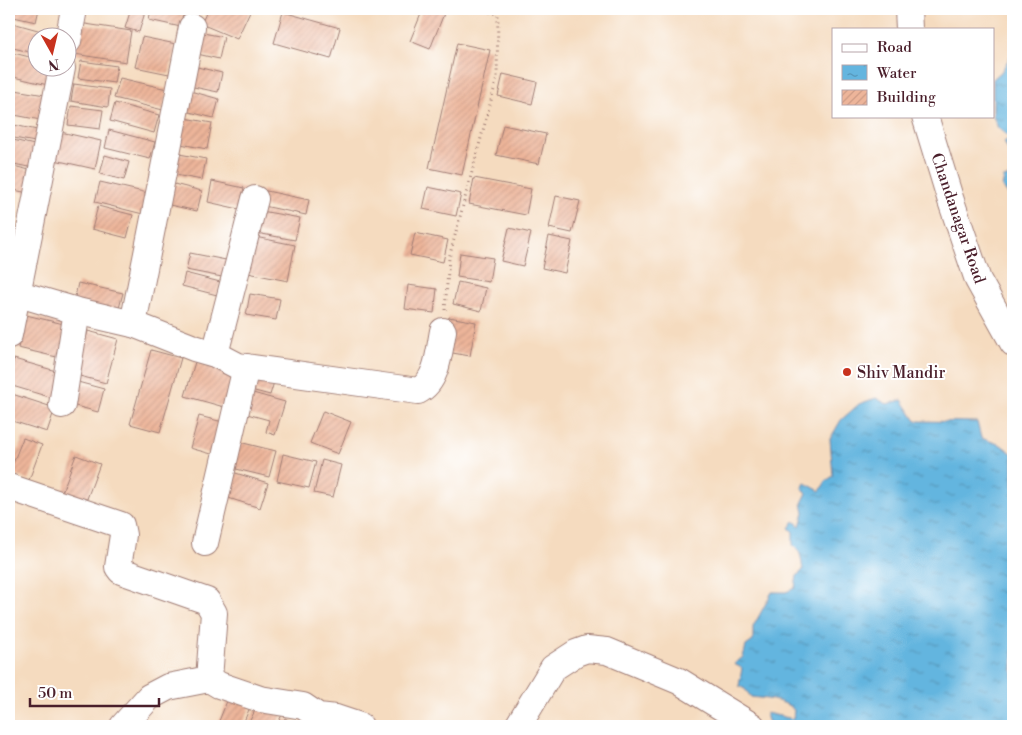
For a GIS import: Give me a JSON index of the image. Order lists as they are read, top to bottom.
{
  "streets": {
    "street": ["Chandanagar Road"]
  },
  "places": ["Shiv Mandir"],
  "legend": ["Road", "Water", "Building"],
  "scale_bar": "50 m",
  "north": "bottom"
}
